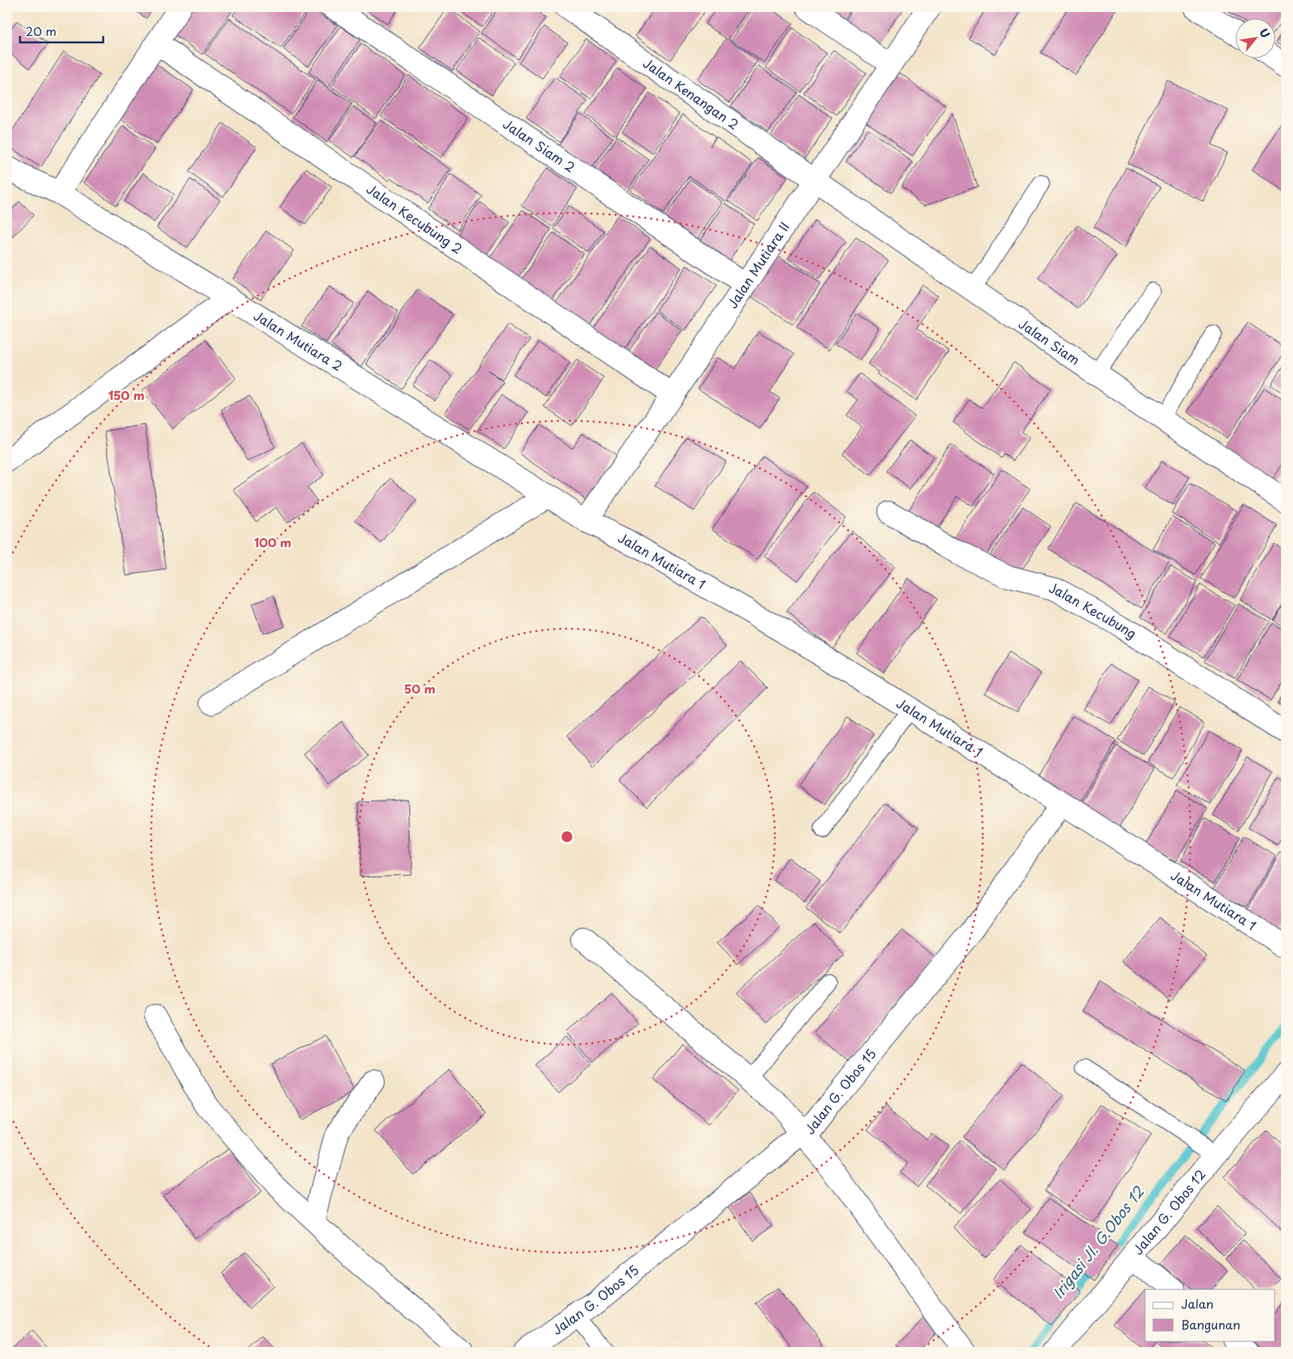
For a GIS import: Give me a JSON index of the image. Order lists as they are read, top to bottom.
{
  "streets": {
    "street": [
      "Jalan Kenangan 2",
      "Jalan Siam 2",
      "Jalan Kecubung 2",
      "Jalan Mutiara II",
      "Jalan Mutiara 2",
      "Jalan Siam",
      "Jalan Mutiara 1",
      "Jalan Kecubung",
      "Jalan G. Obos 15",
      "Jalan G. Obos 12"
    ]
  },
  "crossings": [
    ["Jalan Kenangan 2", "Jalan Mutiara II"],
    ["Jalan Kenangan 2", "Jalan Siam"],
    ["Jalan Siam 2", "Jalan Mutiara II"],
    ["Jalan Kecubung 2", "Jalan Mutiara II"],
    ["Jalan Mutiara II", "Jalan Mutiara 2"],
    ["Jalan Mutiara II", "Jalan Siam"],
    ["Jalan Mutiara II", "Jalan Mutiara 1"],
    ["Jalan Mutiara 2", "Jalan Mutiara 1"],
    ["Jalan Mutiara 1", "Jalan G. Obos 15"]
  ],
  "water": ["Irigasi Jl. G.Obos 12"],
  "legend": ["Jalan", "Bangunan"],
  "scale_bar": "20 m",
  "north": "top right",
  "rings": ["150 m", "100 m", "50 m"]
}
